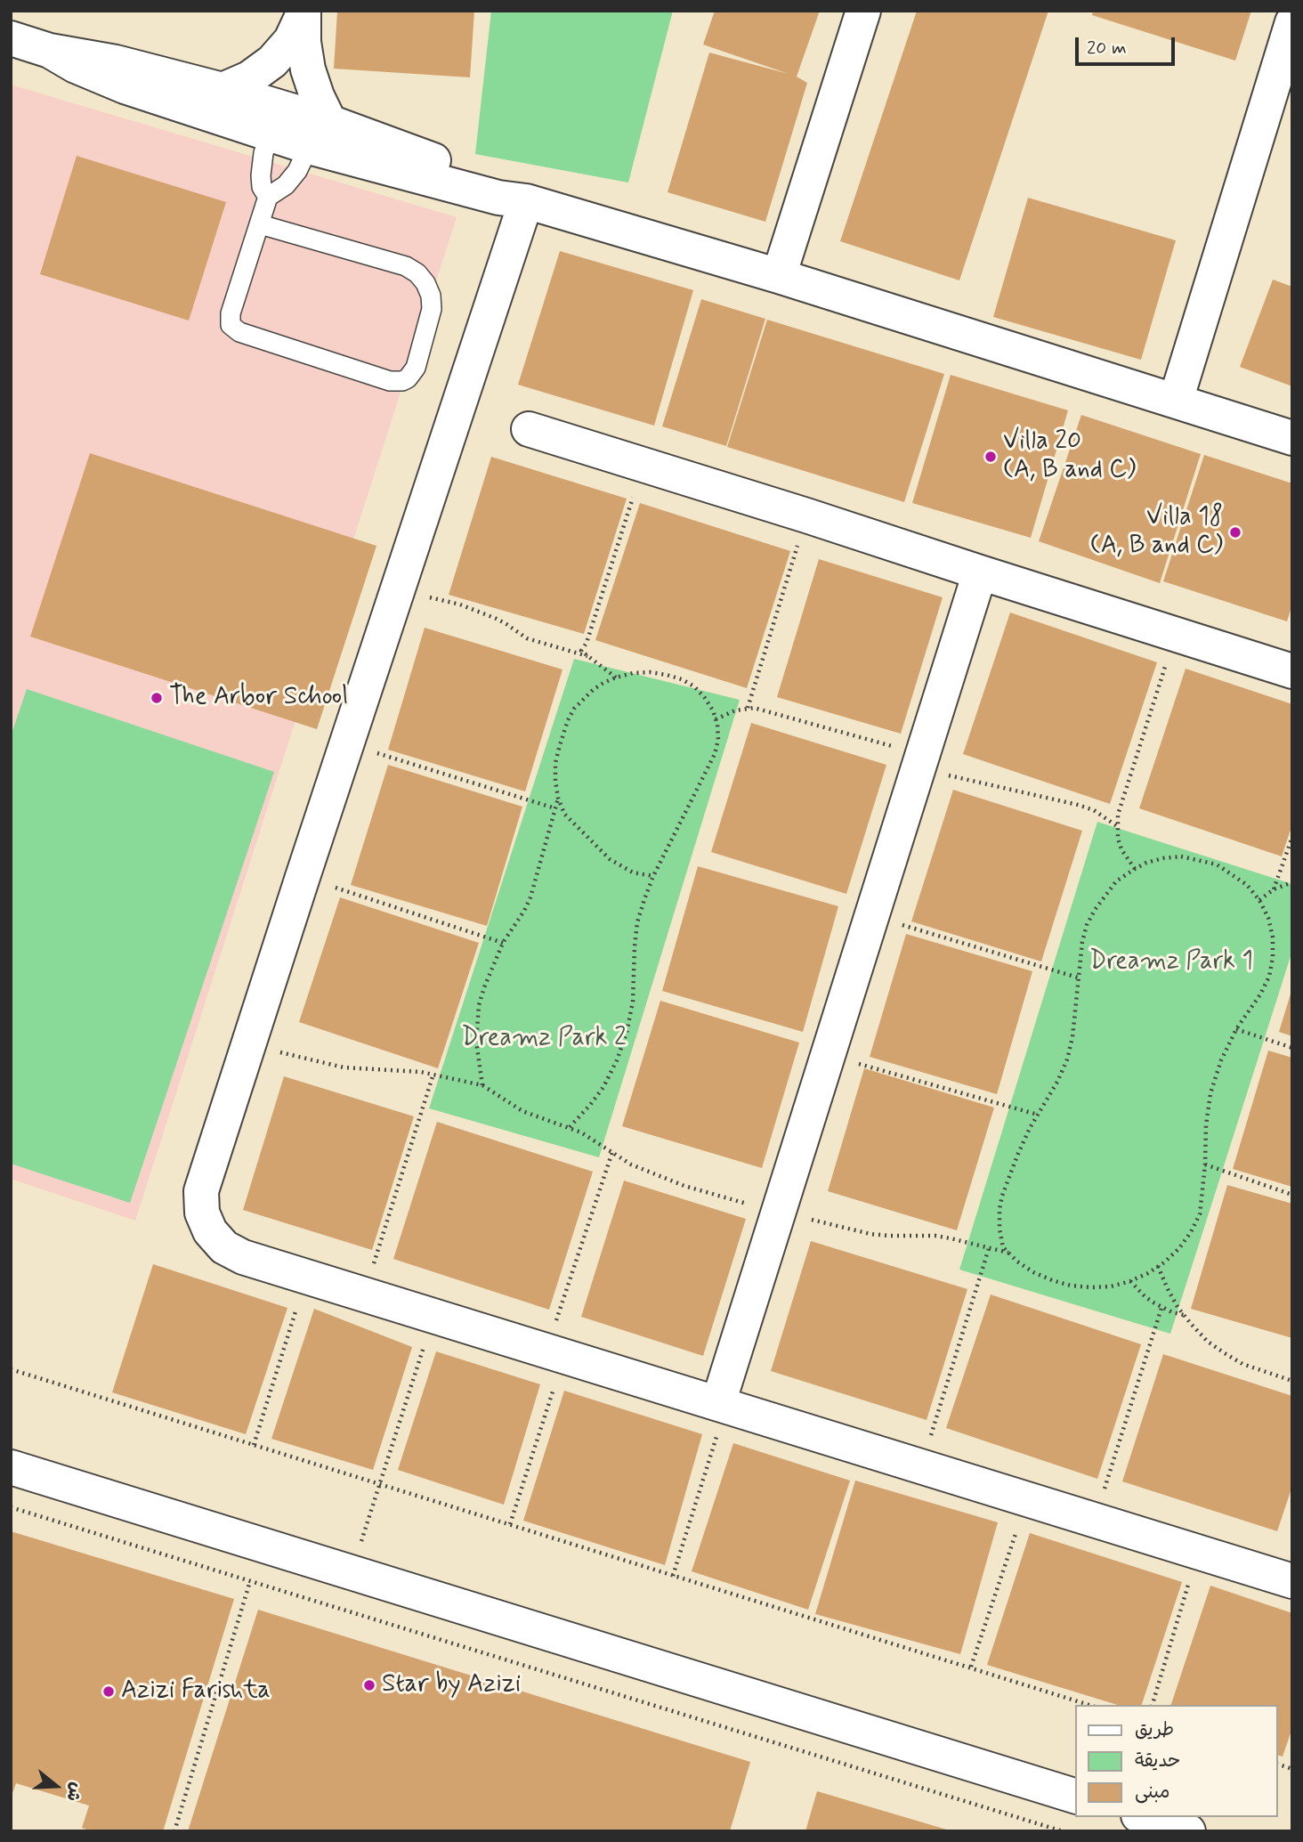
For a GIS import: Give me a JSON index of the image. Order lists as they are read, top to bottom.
{
  "parks": ["Dreamz Park 1", "Dreamz Park 2"],
  "places": [
    "Villa 20 (A, B and C)",
    "Villa 18 (A, B and C)",
    "The Arbor School",
    "Star by Azizi",
    "Azizi Farishta"
  ],
  "legend": ["طريق", "حديقة", "مبنى"],
  "scale_bar": "20 m",
  "north": "right"
}
